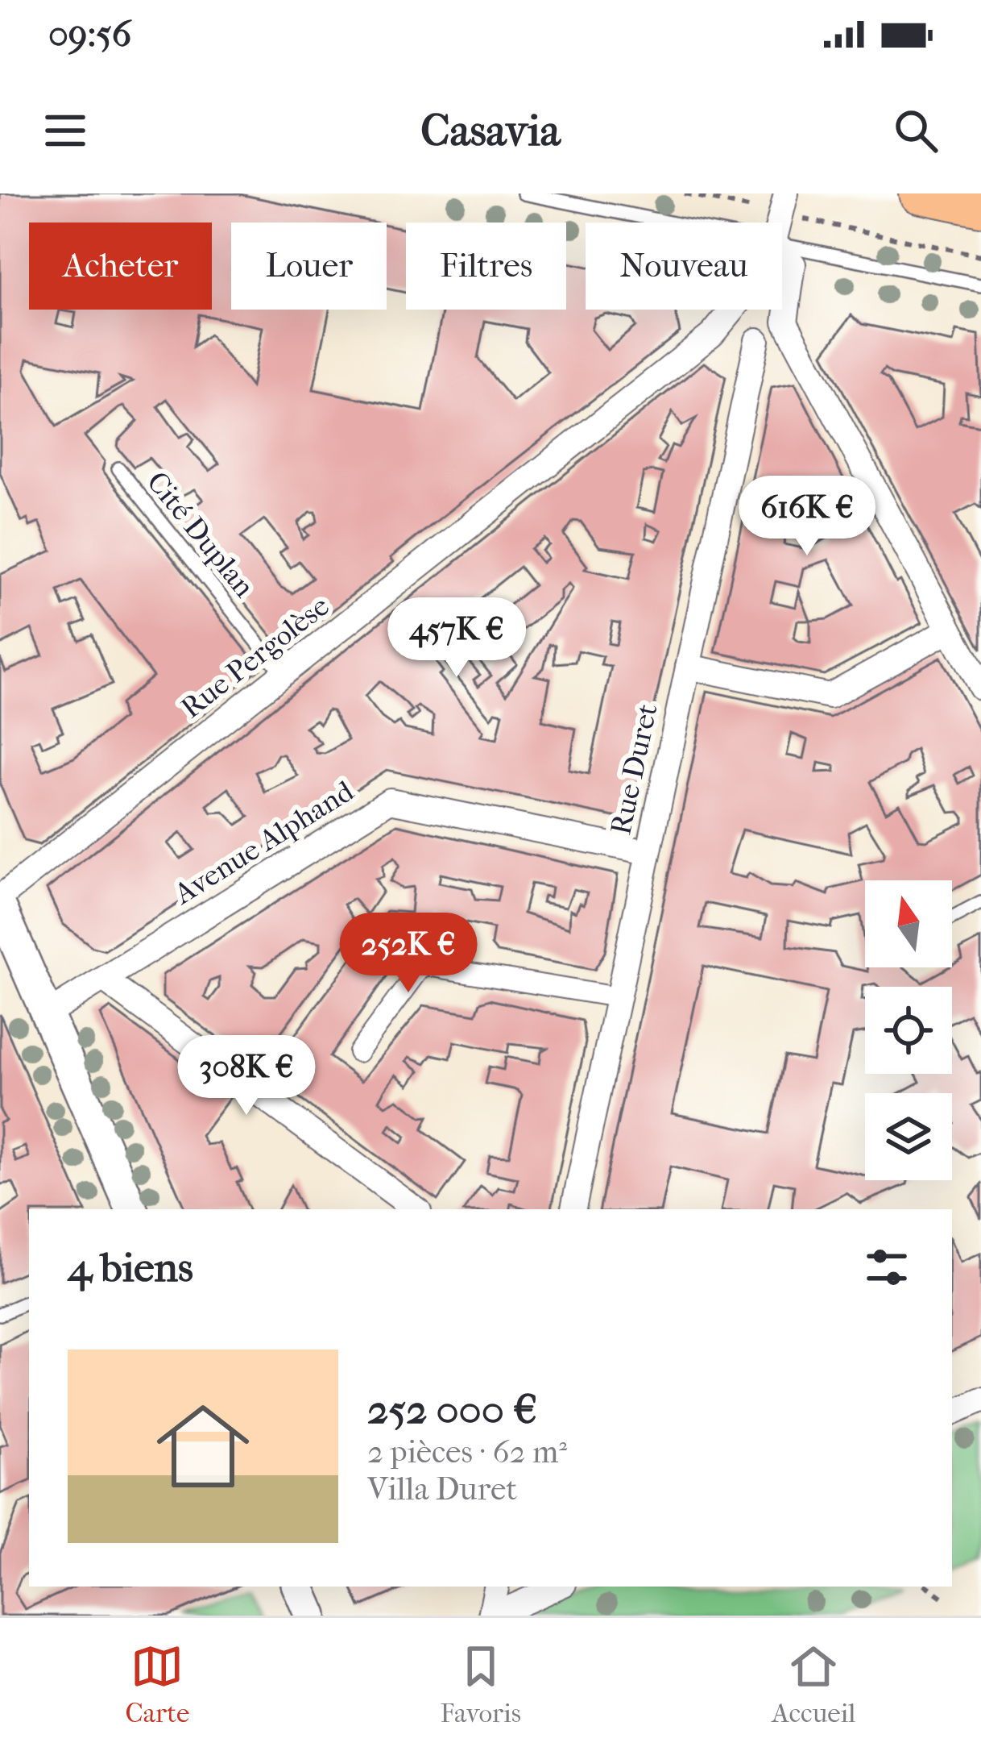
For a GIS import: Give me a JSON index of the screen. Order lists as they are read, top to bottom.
{
  "streets": {
    "street": ["Rue Pergolèse", "Rue Duret", "Avenue Alphand"],
    "lane": ["Cité Duplan"]
  },
  "crossings": [
    ["Cité Duplan", "Rue Pergolèse"],
    ["Rue Duret", "Avenue Alphand"]
  ],
  "north": "top",
  "page": {
    "status": "09:56",
    "header": "Casavia",
    "chip": [
      "Acheter",
      "Louer",
      "Filtres",
      "Nouveau"
    ],
    "price": [
      "616K €",
      "457K €",
      "252K €",
      "308K €"
    ],
    "heading": "4 biens",
    "list": [
      {
        "name": "252 000 €",
        "note": "2 pièces · 62 m² · Villa Duret"
      }
    ],
    "tabs": ["Carte", "Favoris", "Accueil"]
  }
}
